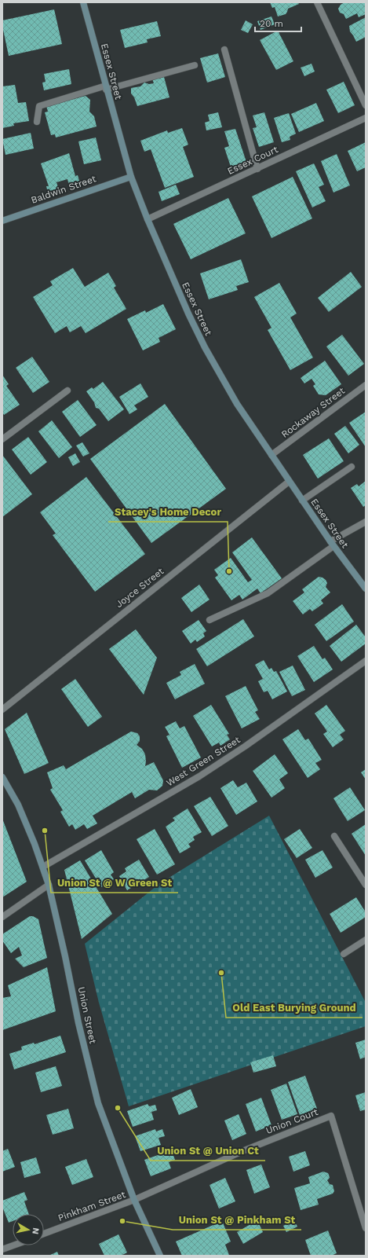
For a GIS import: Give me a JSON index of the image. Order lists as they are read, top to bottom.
{
  "streets": {
    "main road": ["Essex Street", "Baldwin Street", "Union Street"],
    "street": [
      "Essex Court",
      "Rockaway Street",
      "Joyce Street",
      "West Green Street",
      "Union Court",
      "Pinkham Street"
    ]
  },
  "crossings": [
    ["Essex Street", "Essex Court"],
    ["Essex Street", "Baldwin Street"],
    ["Essex Street", "Rockaway Street"],
    ["Essex Street", "Joyce Street"],
    ["West Green Street", "Union Street"],
    ["Union Street", "Union Court"],
    ["Union Street", "Pinkham Street"],
    ["Union Court", "Pinkham Street"]
  ],
  "places": [
    "Stacey's Home Decor",
    "Union St @ W Green St",
    "Old East Burying Ground",
    "Union St @ Union Ct",
    "Union St @ Pinkham St"
  ],
  "scale_bar": "20 m",
  "north": "right"
}
